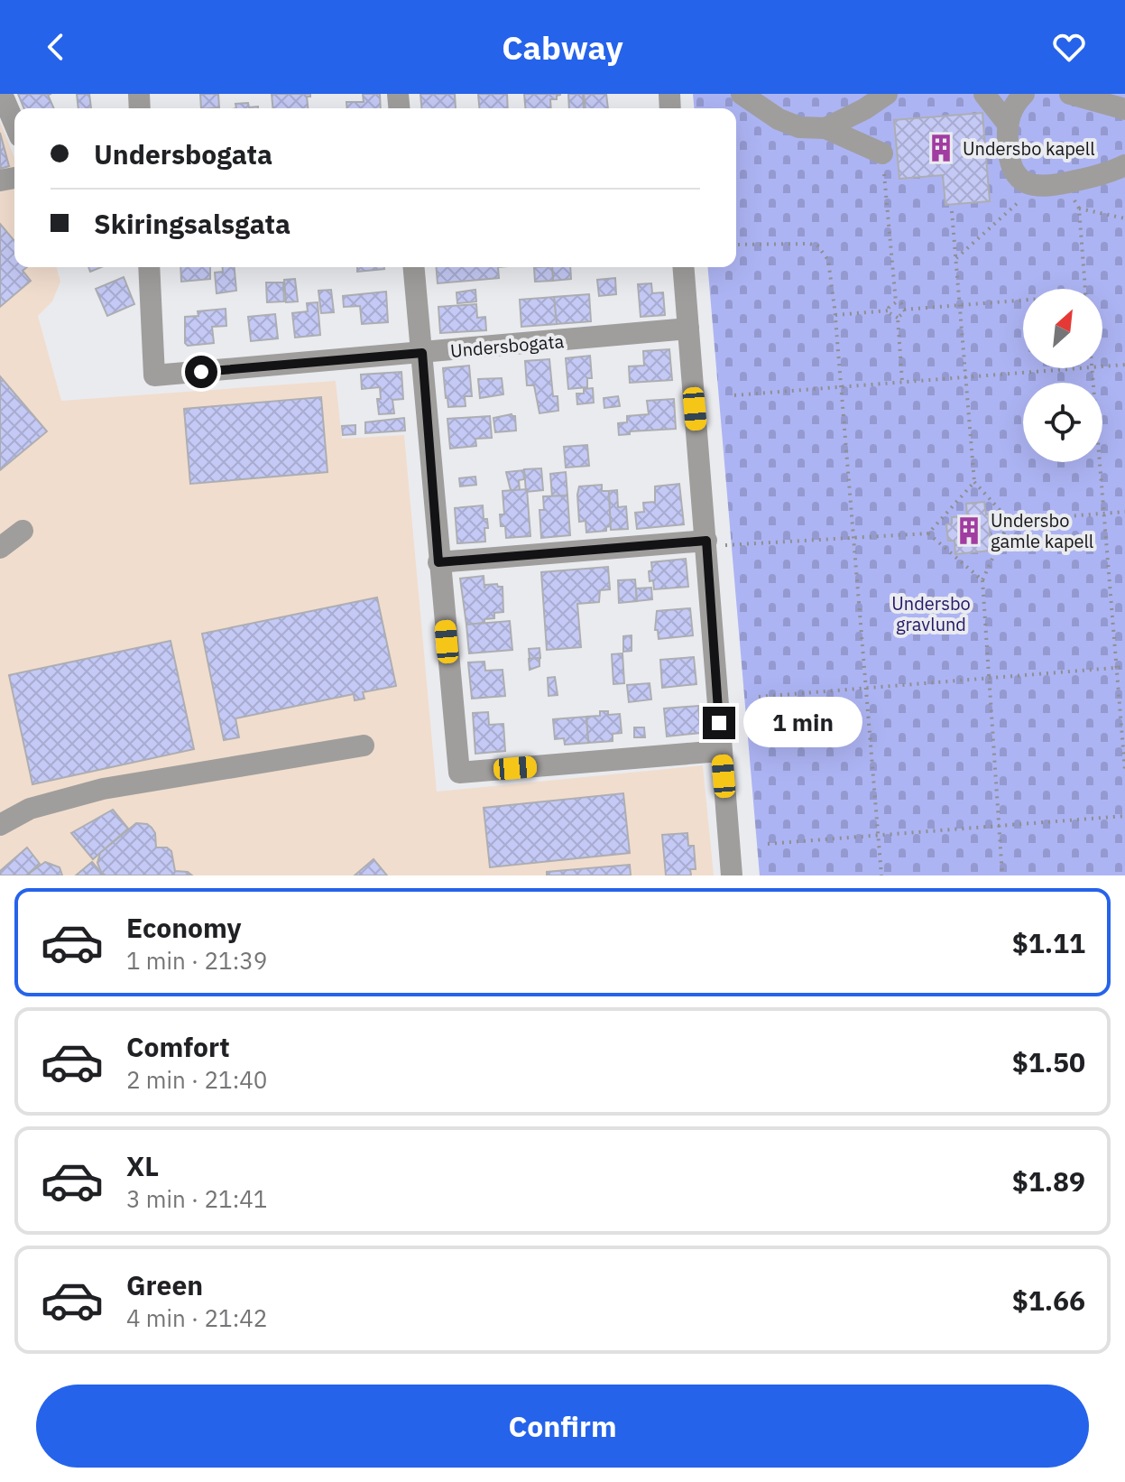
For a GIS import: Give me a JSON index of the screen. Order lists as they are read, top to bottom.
{
  "streets": {
    "street": ["Undersbogata"]
  },
  "parks": ["Undersbo gravlund"],
  "places": {
    "building": ["Undersbo kapell", "Undersbo gamle kapell"]
  },
  "north": "top right",
  "page": {
    "header": "Cabway",
    "banner": ["Undersbogata", "Skiringsalsgata"],
    "bubble": "1 min",
    "list": [
      {
        "name": "Economy",
        "note": "1 min · 21:39",
        "value": "$1.11"
      },
      {
        "name": "Comfort",
        "note": "2 min · 21:40",
        "value": "$1.50"
      },
      {
        "name": "XL",
        "note": "3 min · 21:41",
        "value": "$1.89"
      },
      {
        "name": "Green",
        "note": "4 min · 21:42",
        "value": "$1.66"
      }
    ],
    "buttons": "Confirm"
  }
}
